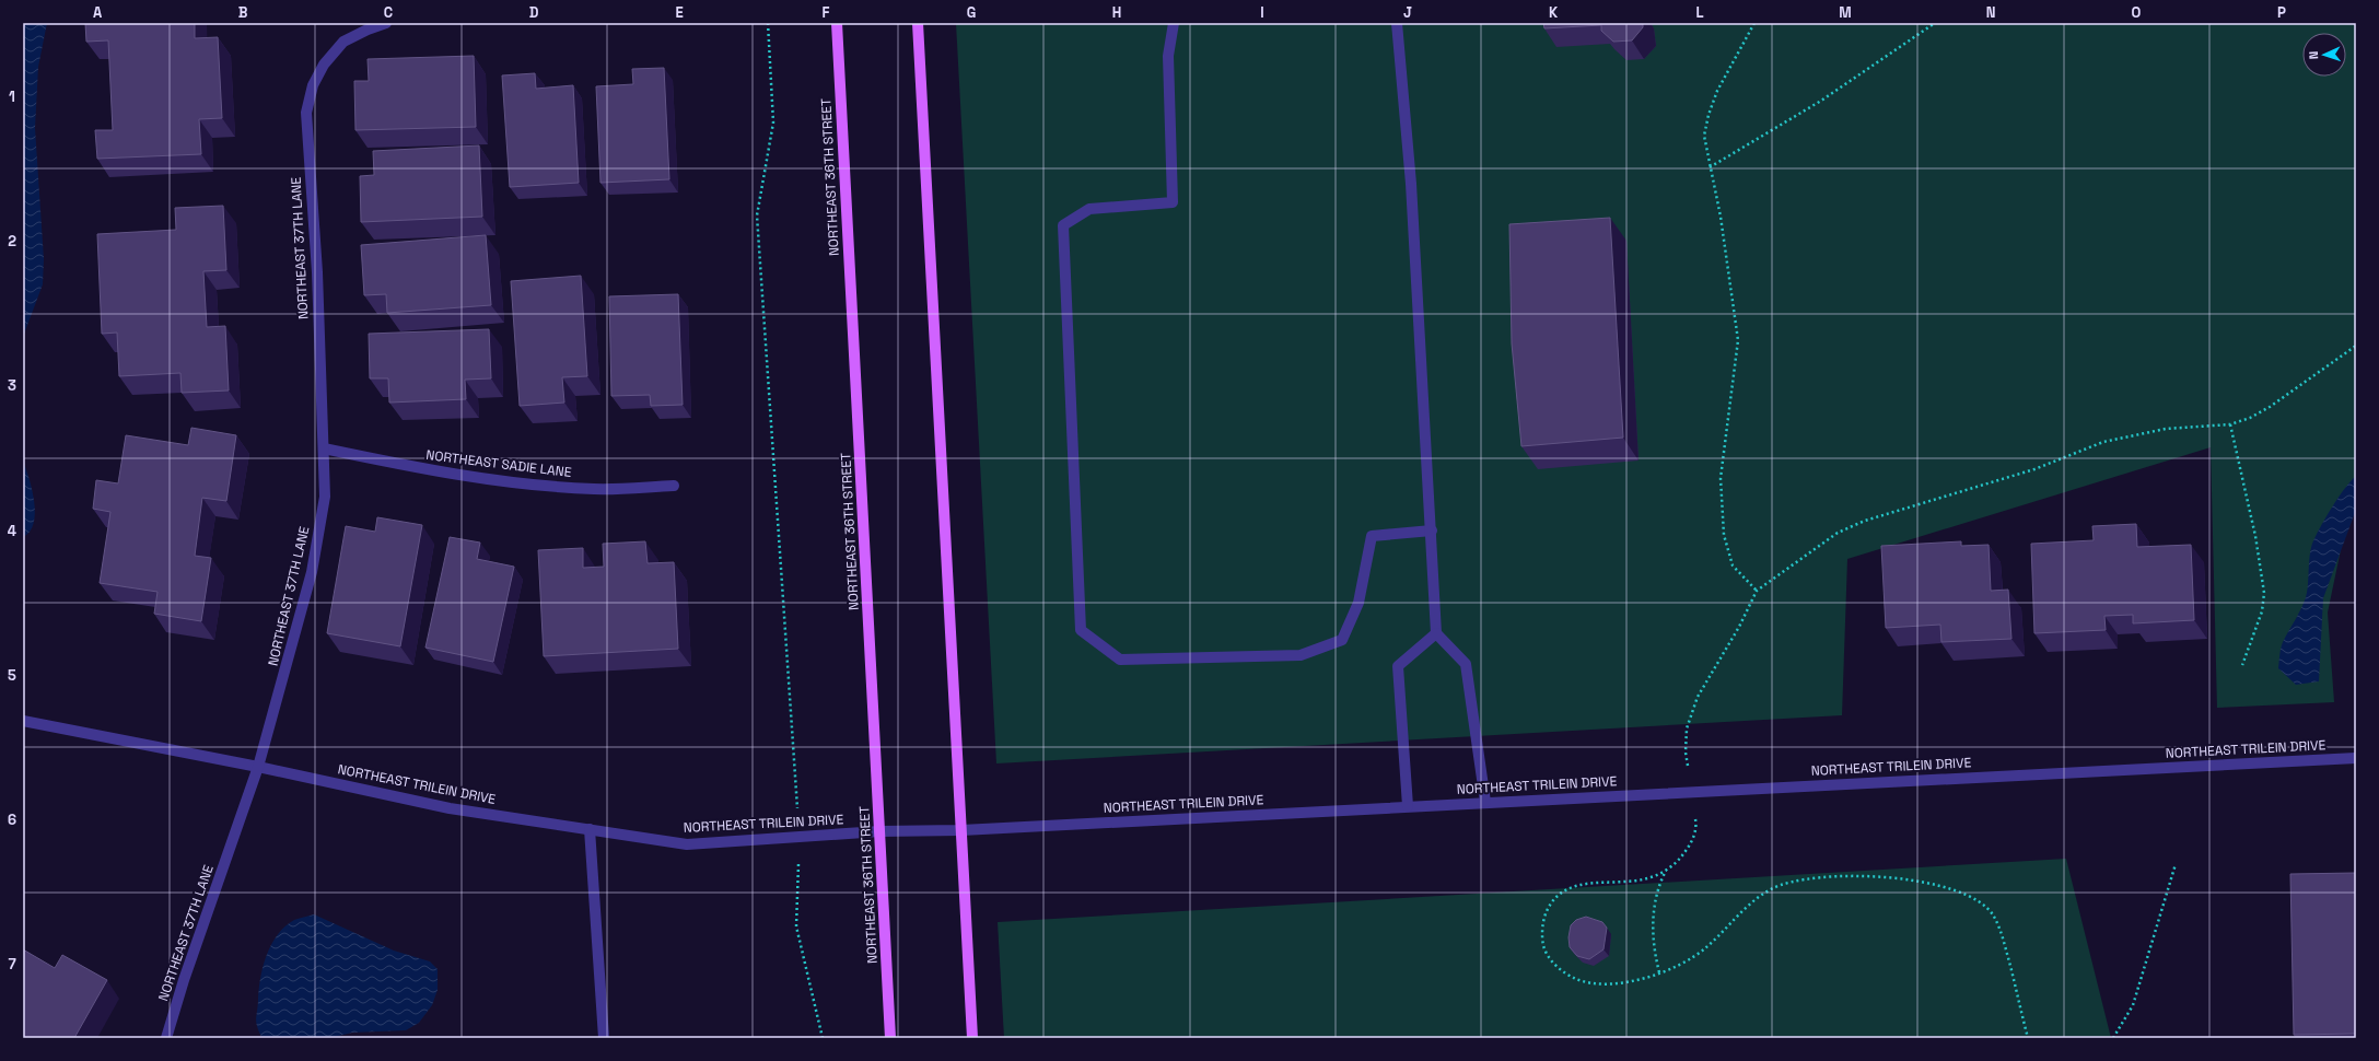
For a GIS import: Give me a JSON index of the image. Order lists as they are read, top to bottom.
{
  "streets": {
    "main road": ["NORTHEAST 36TH STREET"],
    "street": ["NORTHEAST 37TH LANE", "NORTHEAST SADIE LANE", "NORTHEAST TRILEIN DRIVE"]
  },
  "crossings": [
    ["NORTHEAST 36TH STREET", "NORTHEAST TRILEIN DRIVE"],
    ["NORTHEAST 37TH LANE", "NORTHEAST SADIE LANE"],
    ["NORTHEAST 37TH LANE", "NORTHEAST TRILEIN DRIVE"]
  ],
  "north": "left",
  "grid": {
    "columns": [
      "A",
      "B",
      "C",
      "D",
      "E",
      "F",
      "G",
      "H",
      "I",
      "J",
      "K",
      "L",
      "M",
      "N",
      "O",
      "P"
    ],
    "rows": [
      "1",
      "2",
      "3",
      "4",
      "5",
      "6",
      "7"
    ]
  }
}
